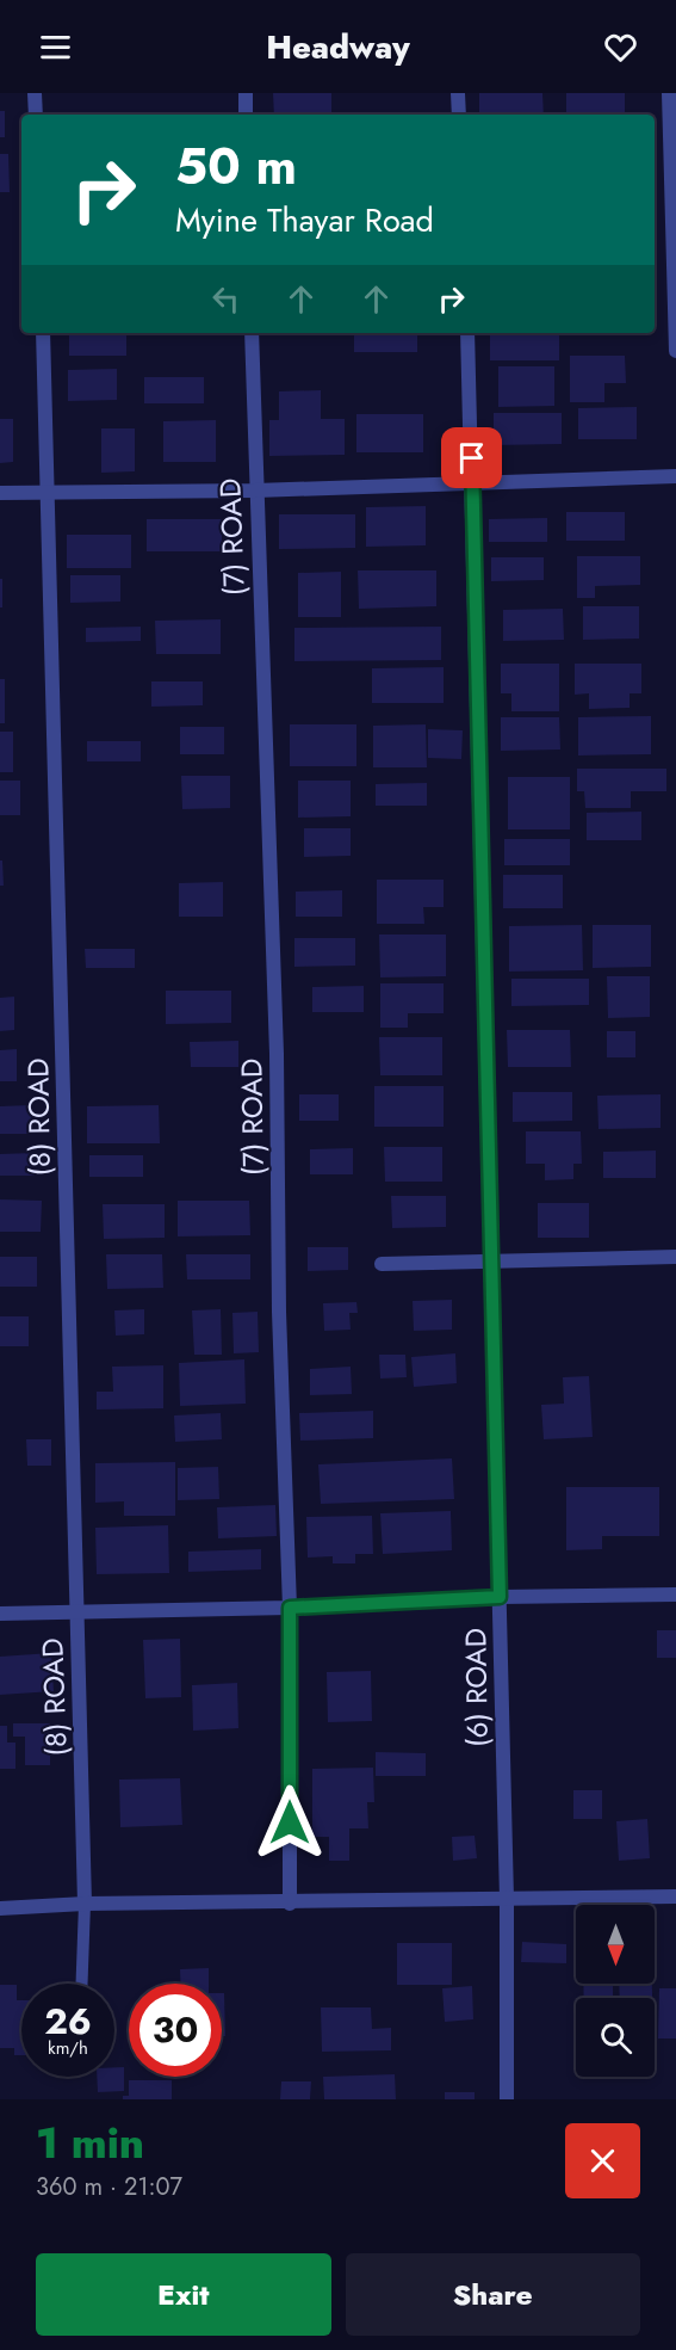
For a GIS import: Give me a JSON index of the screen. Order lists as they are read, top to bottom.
{
  "streets": {
    "street": ["(7) ROAD", "(8) ROAD", "(6) ROAD"]
  },
  "north": "bottom",
  "page": {
    "header": "Headway",
    "turn": ["50 m", "Myine Thayar Road"],
    "speed": "26 km/h",
    "limit": "30",
    "heading": ["1 min", "360 m · 21:07"],
    "buttons": ["Exit", "Share"]
  }
}
